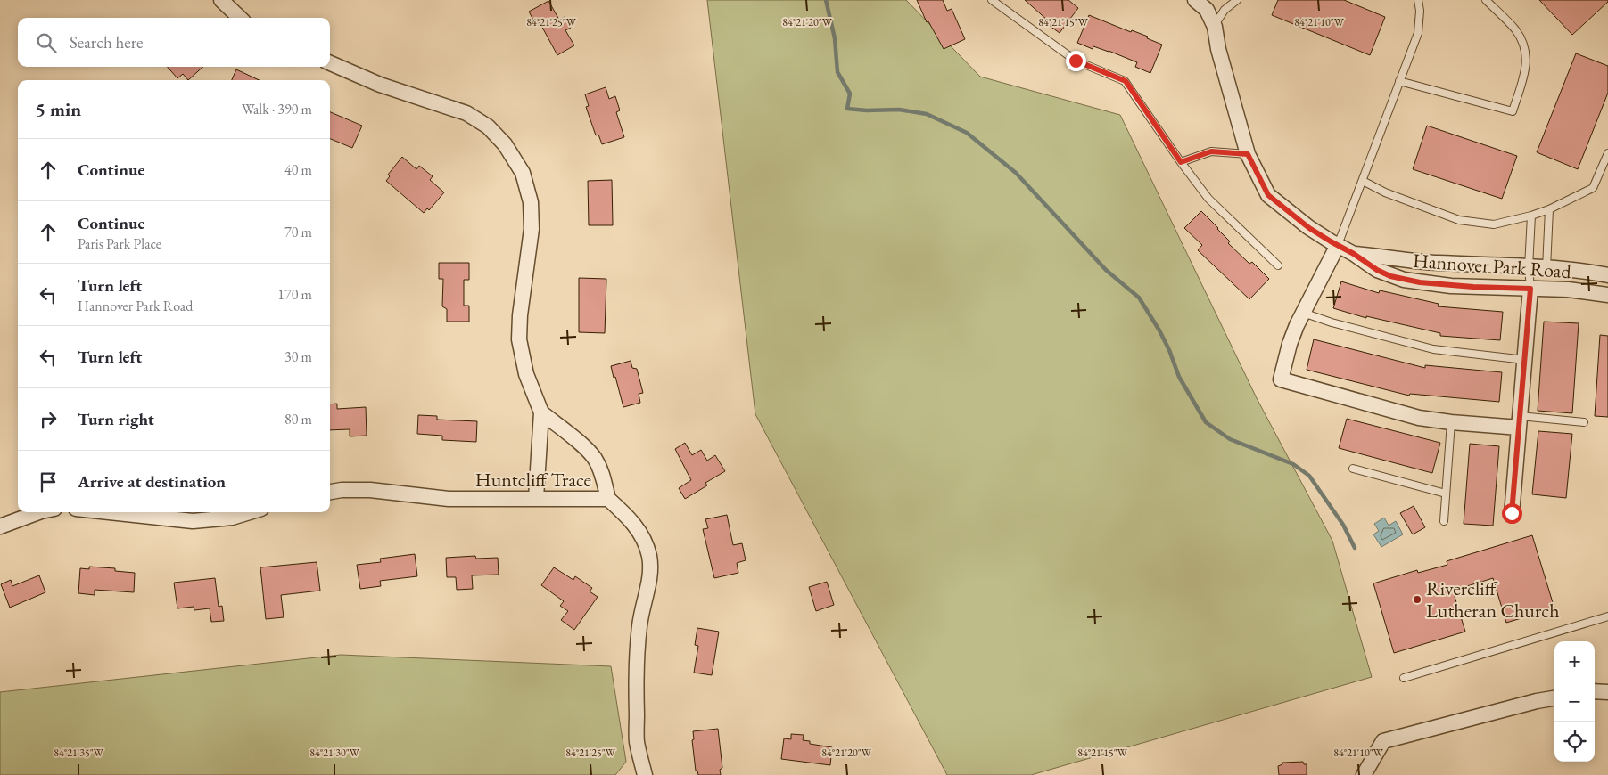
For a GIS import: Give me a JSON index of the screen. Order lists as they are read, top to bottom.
{
  "streets": {
    "street": ["Hannover Park Road", "Huntcliff Trace"]
  },
  "places": ["Rivercliff Lutheran Church"],
  "page": {
    "search": "Search here",
    "heading": ["5 min", "Walk · 390 m"],
    "list": [
      ["Continue", "40 m"],
      ["Continue", "Paris Park Place", "70 m"],
      ["Turn left", "Hannover Park Road", "170 m"],
      ["Turn left", "30 m"],
      ["Turn right", "80 m"],
      "Arrive at destination"
    ],
    "map_buttons": ["+", "−"]
  },
  "coordinates": [
    "84°21'25\"W",
    "84°21'20\"W",
    "84°21'15\"W",
    "84°21'10\"W",
    "84°21'35\"W",
    "84°21'30\"W"
  ]
}
